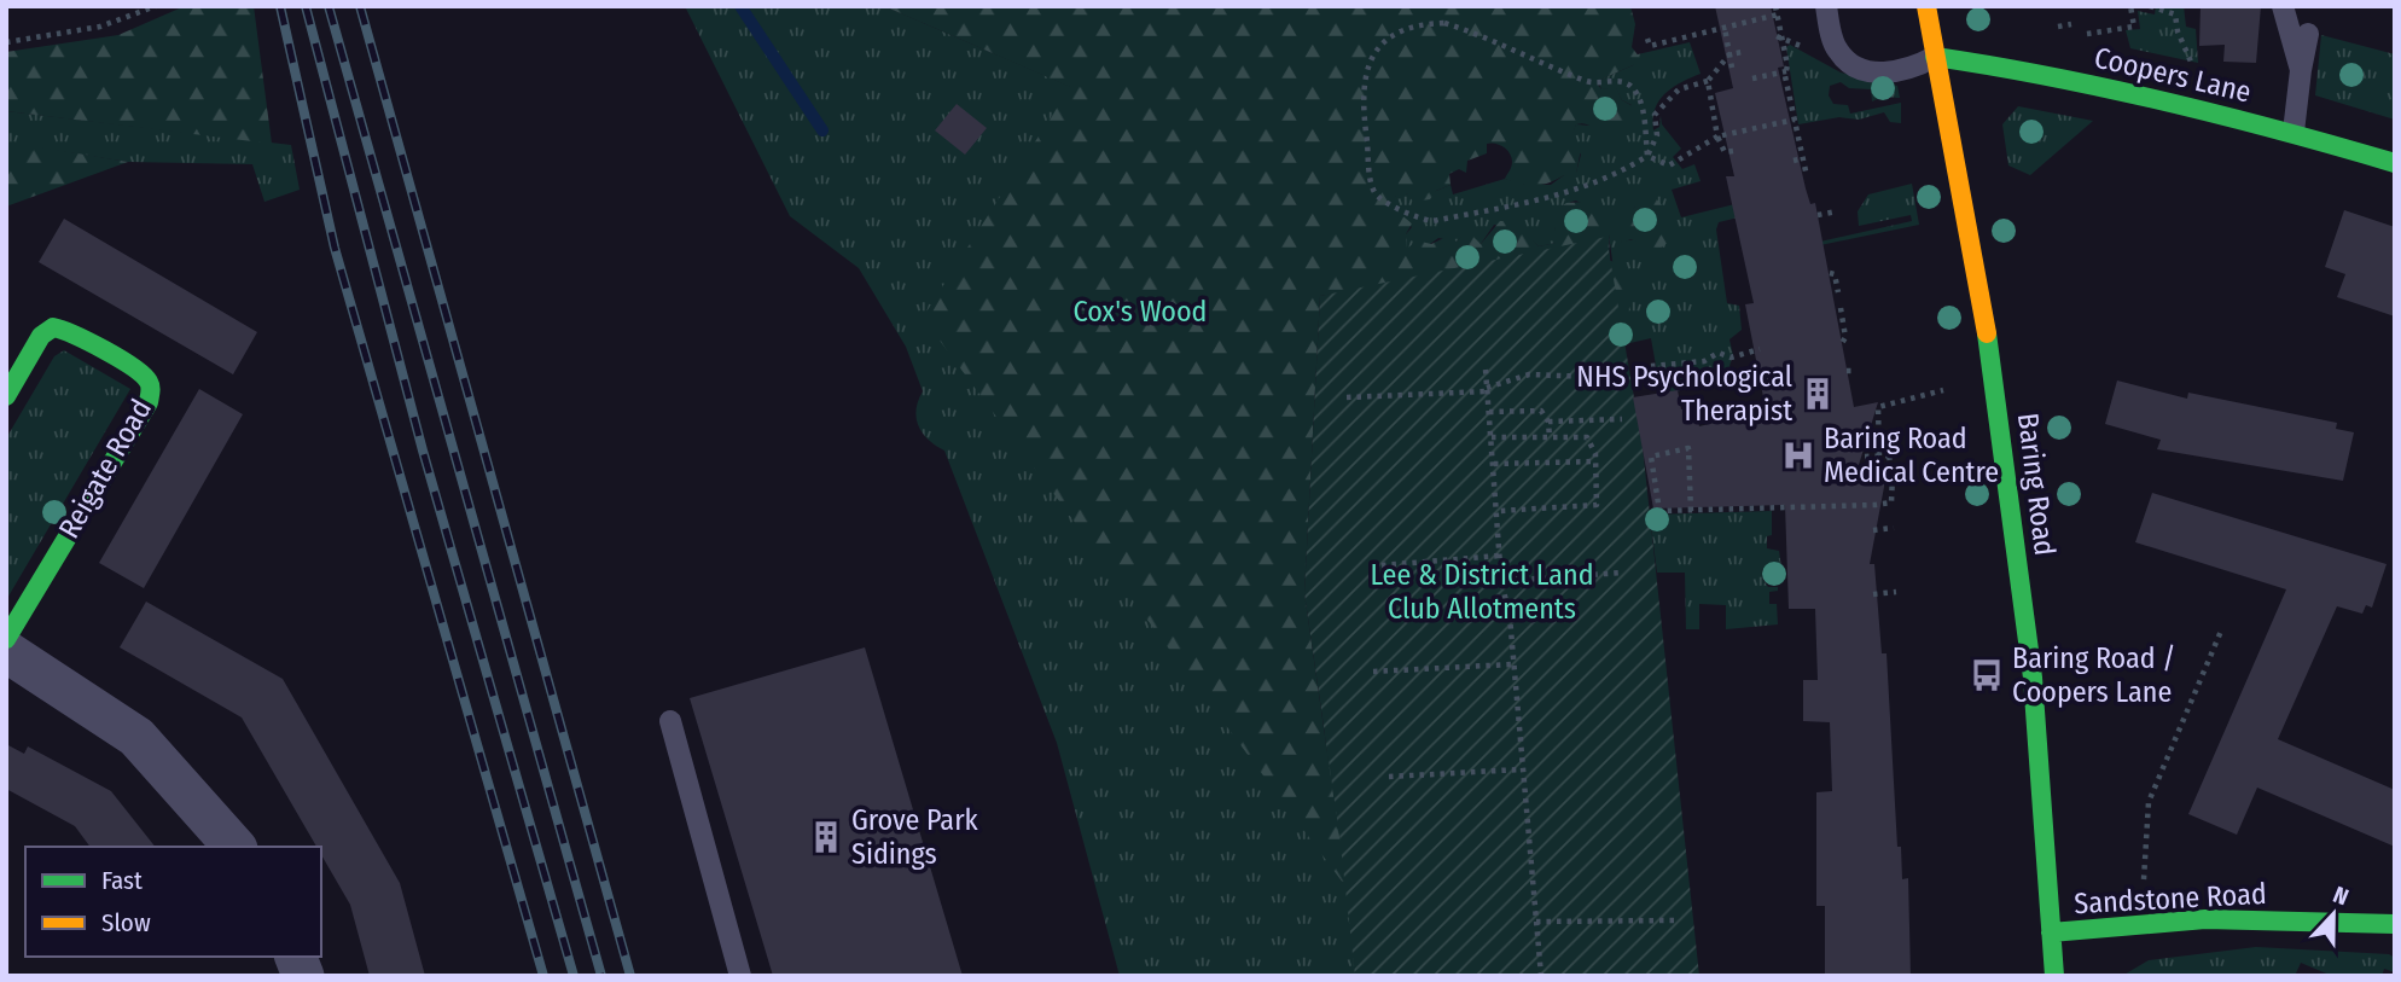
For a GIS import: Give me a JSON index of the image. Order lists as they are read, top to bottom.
{
  "streets": {
    "street": [
      "Coopers Lane",
      "Reigate Road",
      "Baring Road",
      "Sandstone Road"
    ]
  },
  "crossings": [
    ["Coopers Lane", "Baring Road"],
    ["Baring Road", "Sandstone Road"]
  ],
  "parks": ["Cox's Wood", "Lee & District Land Club Allotments"],
  "places": {
    "building": ["NHS Psychological Therapist", "Grove Park Sidings"],
    "hospital": ["Baring Road Medical Centre"],
    "bus stop": ["Baring Road / Coopers Lane"]
  },
  "legend": ["Fast", "Slow"],
  "north": "top"
}
